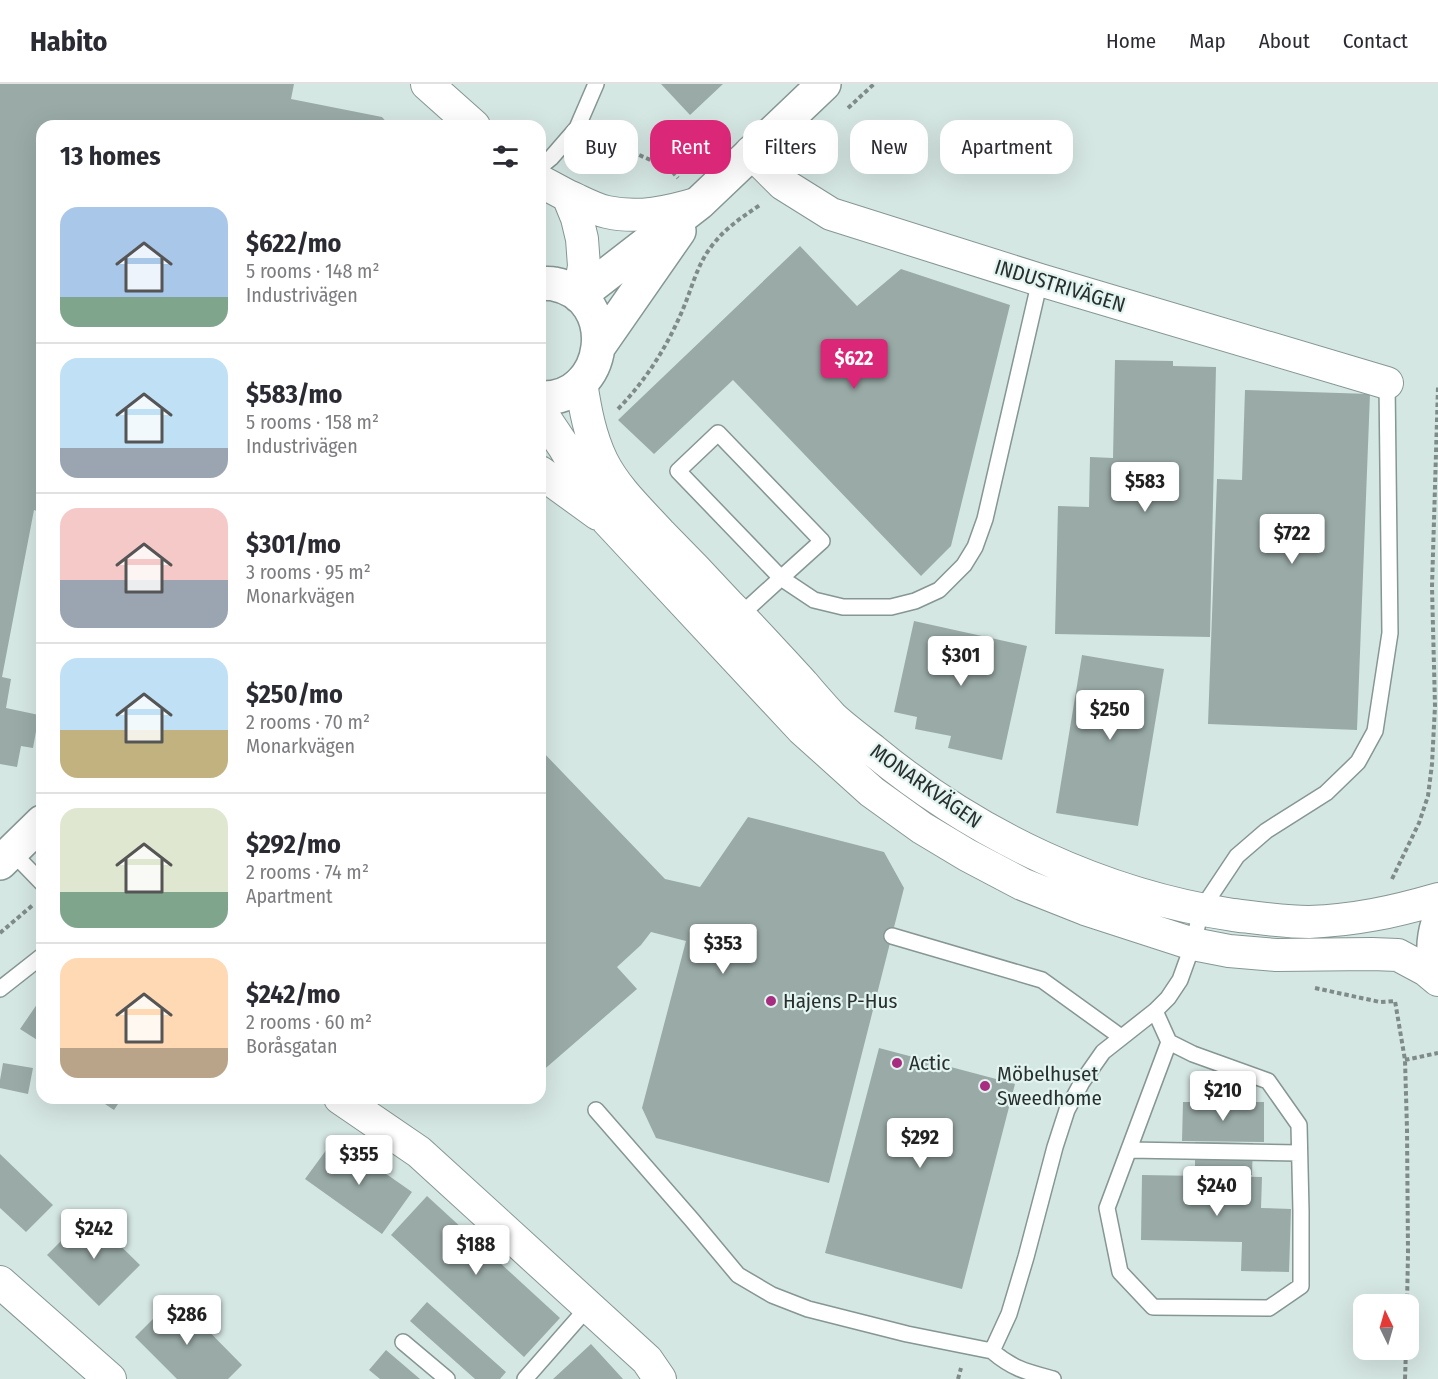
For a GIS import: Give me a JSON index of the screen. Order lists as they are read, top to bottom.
{
  "streets": {
    "street": ["INDUSTRIVÄGEN", "MONARKVÄGEN"]
  },
  "places": ["Hajens P-Hus", "Actic", "Möbelhuset Sweedhome"],
  "north": "top",
  "page": {
    "header": "Habito",
    "nav": [
      "Home",
      "Map",
      "About",
      "Contact"
    ],
    "chip": [
      "Buy",
      "Rent",
      "Filters",
      "New",
      "Apartment"
    ],
    "heading": "13 homes",
    "list": [
      {
        "name": "$622/mo",
        "note": "5 rooms · 148 m² · Industrivägen"
      },
      {
        "name": "$583/mo",
        "note": "5 rooms · 158 m² · Industrivägen"
      },
      {
        "name": "$301/mo",
        "note": "3 rooms · 95 m² · Monarkvägen"
      },
      {
        "name": "$250/mo",
        "note": "2 rooms · 70 m² · Monarkvägen"
      },
      {
        "name": "$292/mo",
        "note": "2 rooms · 74 m² · Apartment"
      },
      {
        "name": "$242/mo",
        "note": "2 rooms · 60 m² · Boråsgatan"
      }
    ],
    "price": [
      "$622",
      "$583",
      "$722",
      "$301",
      "$250",
      "$353",
      "$210",
      "$292",
      "$355",
      "$240",
      "$242",
      "$188",
      "$286"
    ]
  }
}
